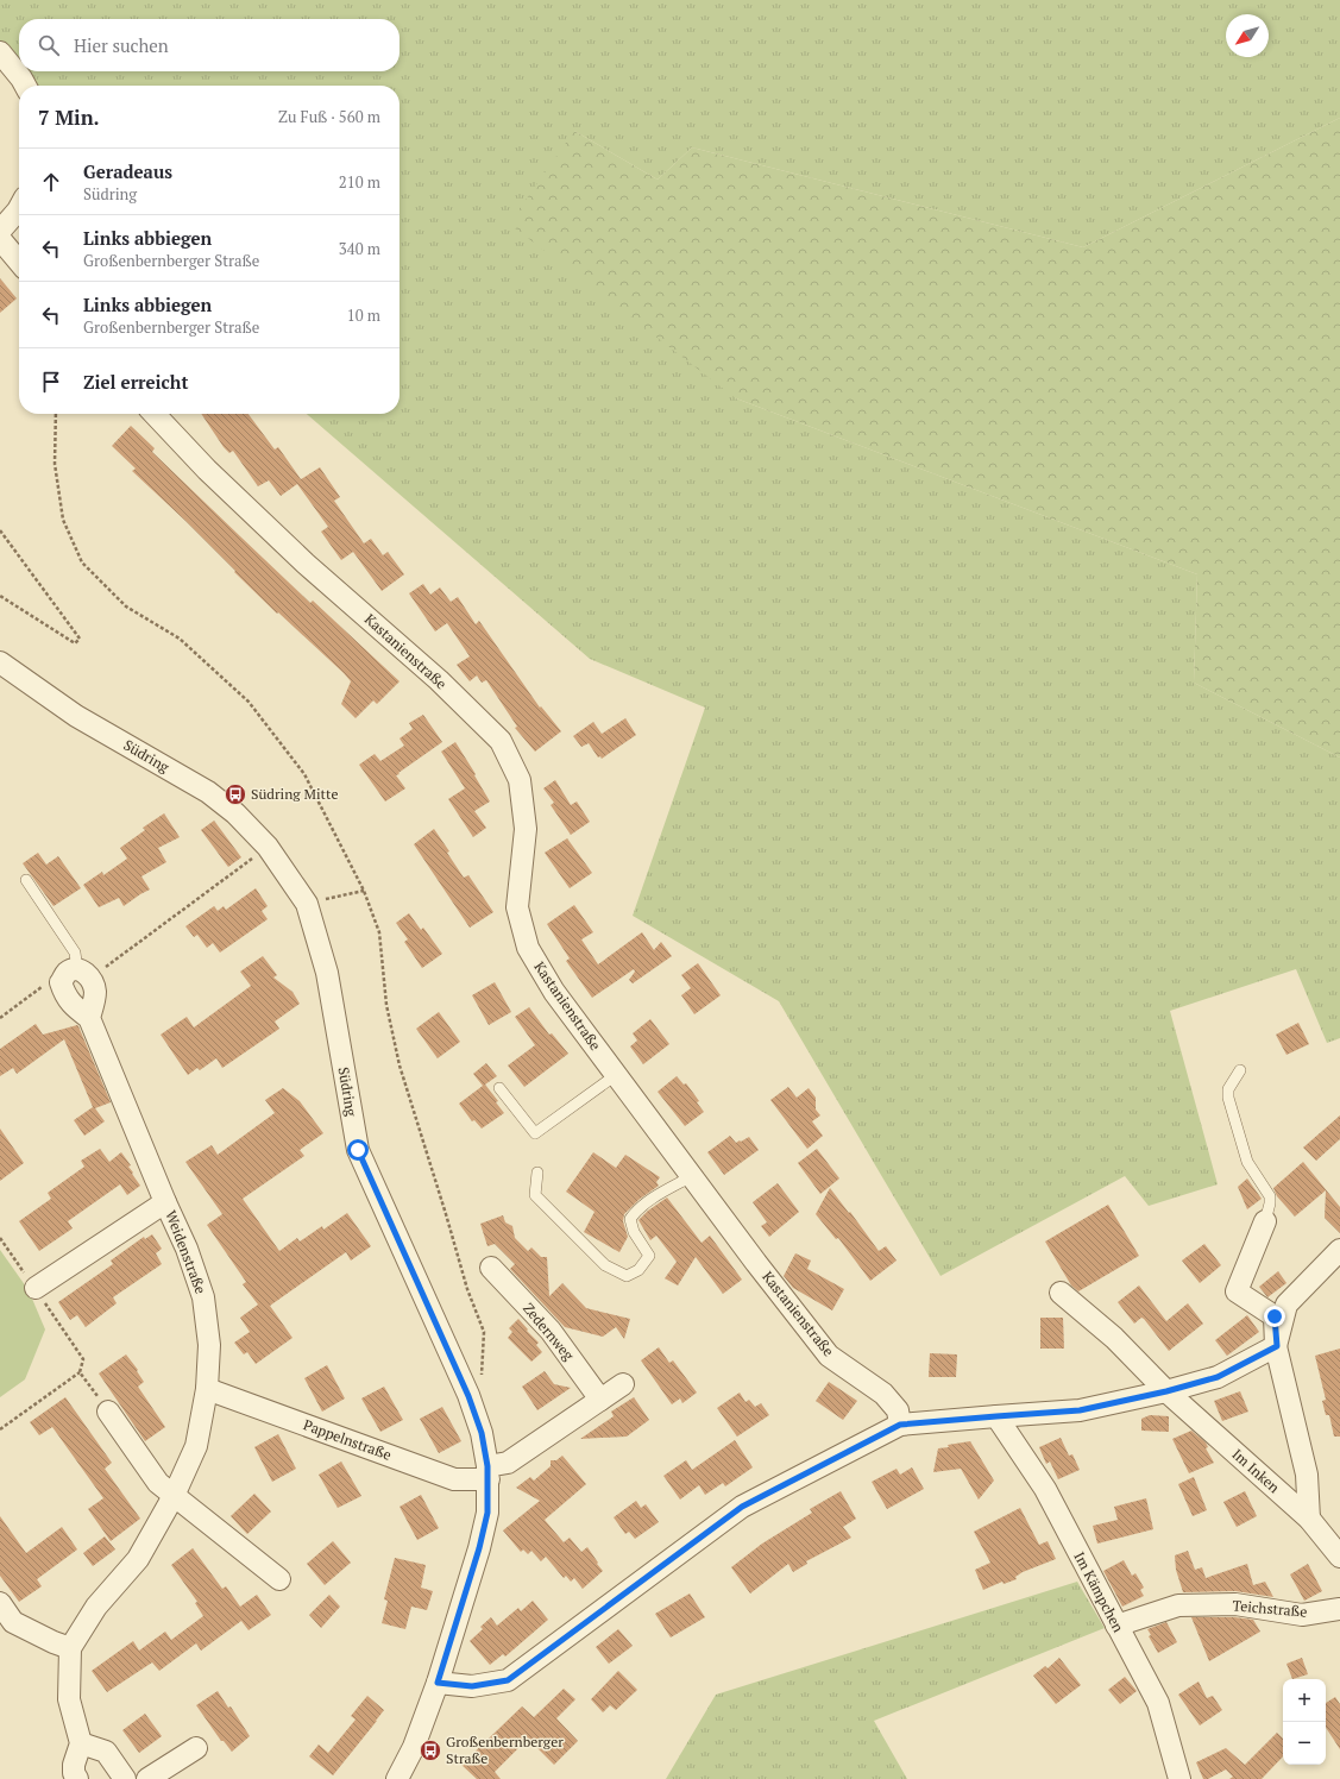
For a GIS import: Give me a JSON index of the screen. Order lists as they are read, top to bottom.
{
  "streets": {
    "street": [
      "Kastanienstraße",
      "Südring",
      "Weidenstraße",
      "Zedernweg",
      "Pappelnstraße",
      "Im Inken",
      "Im Kämpchen",
      "Teichstraße"
    ]
  },
  "crossings": [
    ["Südring", "Pappelnstraße"],
    ["Weidenstraße", "Pappelnstraße"],
    ["Im Kämpchen", "Teichstraße"]
  ],
  "places": {
    "bus stop": ["Südring Mitte", "Großenbernberger Straße"]
  },
  "north": "bottom left",
  "page": {
    "search": "Hier suchen",
    "heading": ["7 Min.", "Zu Fuß · 560 m"],
    "list": [
      ["Geradeaus", "Südring", "210 m"],
      ["Links abbiegen", "Großenbernberger Straße", "340 m"],
      ["Links abbiegen", "Großenbernberger Straße", "10 m"],
      "Ziel erreicht"
    ],
    "map_buttons": ["+", "−"]
  }
}
